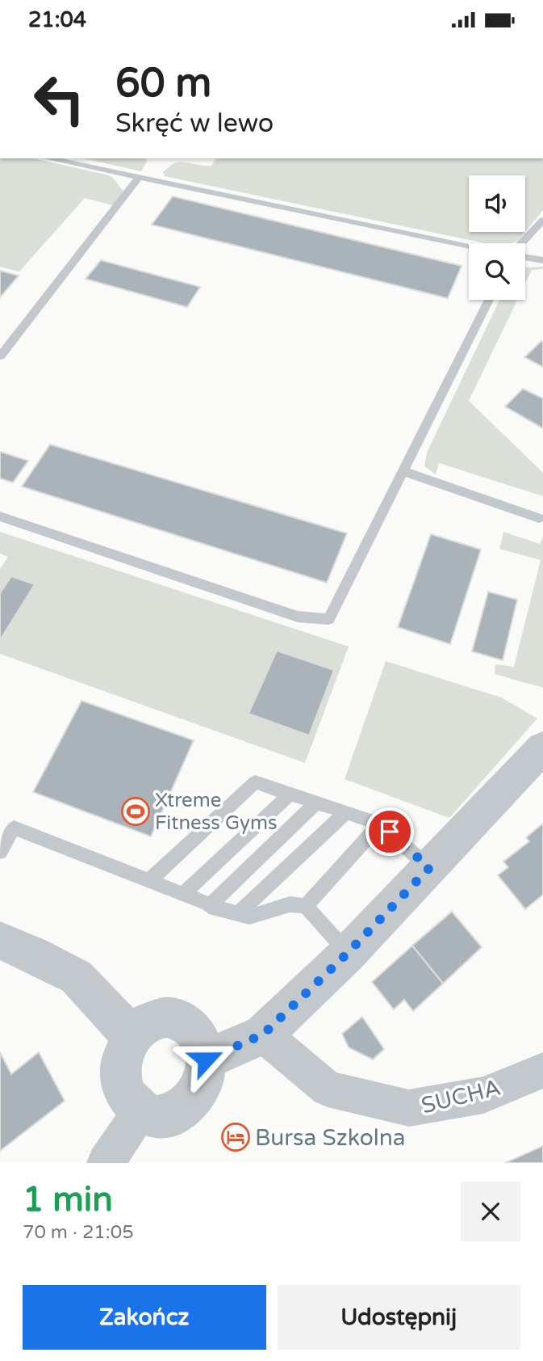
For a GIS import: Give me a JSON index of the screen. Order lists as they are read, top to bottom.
{
  "streets": {
    "street": ["SUCHA"]
  },
  "places": {
    "sports": ["Xtreme Fitness Gyms"],
    "hotel": ["Bursa Szkolna"]
  },
  "page": {
    "status": "21:04",
    "turn": ["60 m", "Skręć w lewo"],
    "heading": ["1 min", "70 m · 21:05"],
    "buttons": ["Zakończ", "Udostępnij"]
  }
}
